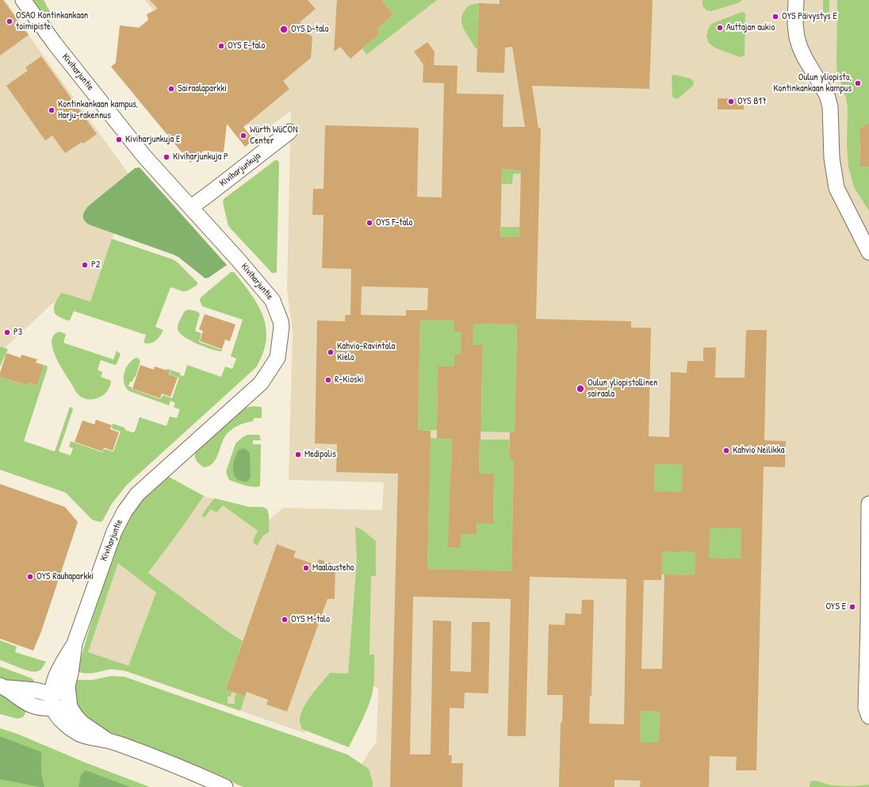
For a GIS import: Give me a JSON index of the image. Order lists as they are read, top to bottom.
{
  "streets": {
    "street": ["Kiviharjuntie", "Kiviharjunkuja"]
  },
  "crossings": [
    ["Kiviharjuntie", "Kiviharjunkuja"]
  ],
  "places": [
    "OYS Päivystys E",
    "OSAO Kontinkankaan toimipiste",
    "Auttajan aukio",
    "OYS D-talo",
    "OYS E-talo",
    "Oulun yliopisto, Kontinkankaan kampus",
    "Sairaalaparkki",
    "OYS B17",
    "Kontinkankaan kampus, Harju-rakennus",
    "Würth WüCON Center",
    "Kiviharjunkuja E",
    "Kiviharjunkuja P",
    "OYS F-talo",
    "P2",
    "P3",
    "Kahvio-Ravintola Kielo",
    "R-Kioski",
    "Oulun yliopistollinen sairaala",
    "Kahvio Neilikka",
    "Medipolis",
    "Maalausteho",
    "OYS Rauhaparkki",
    "OYS E",
    "OYS M-talo"
  ]
}
